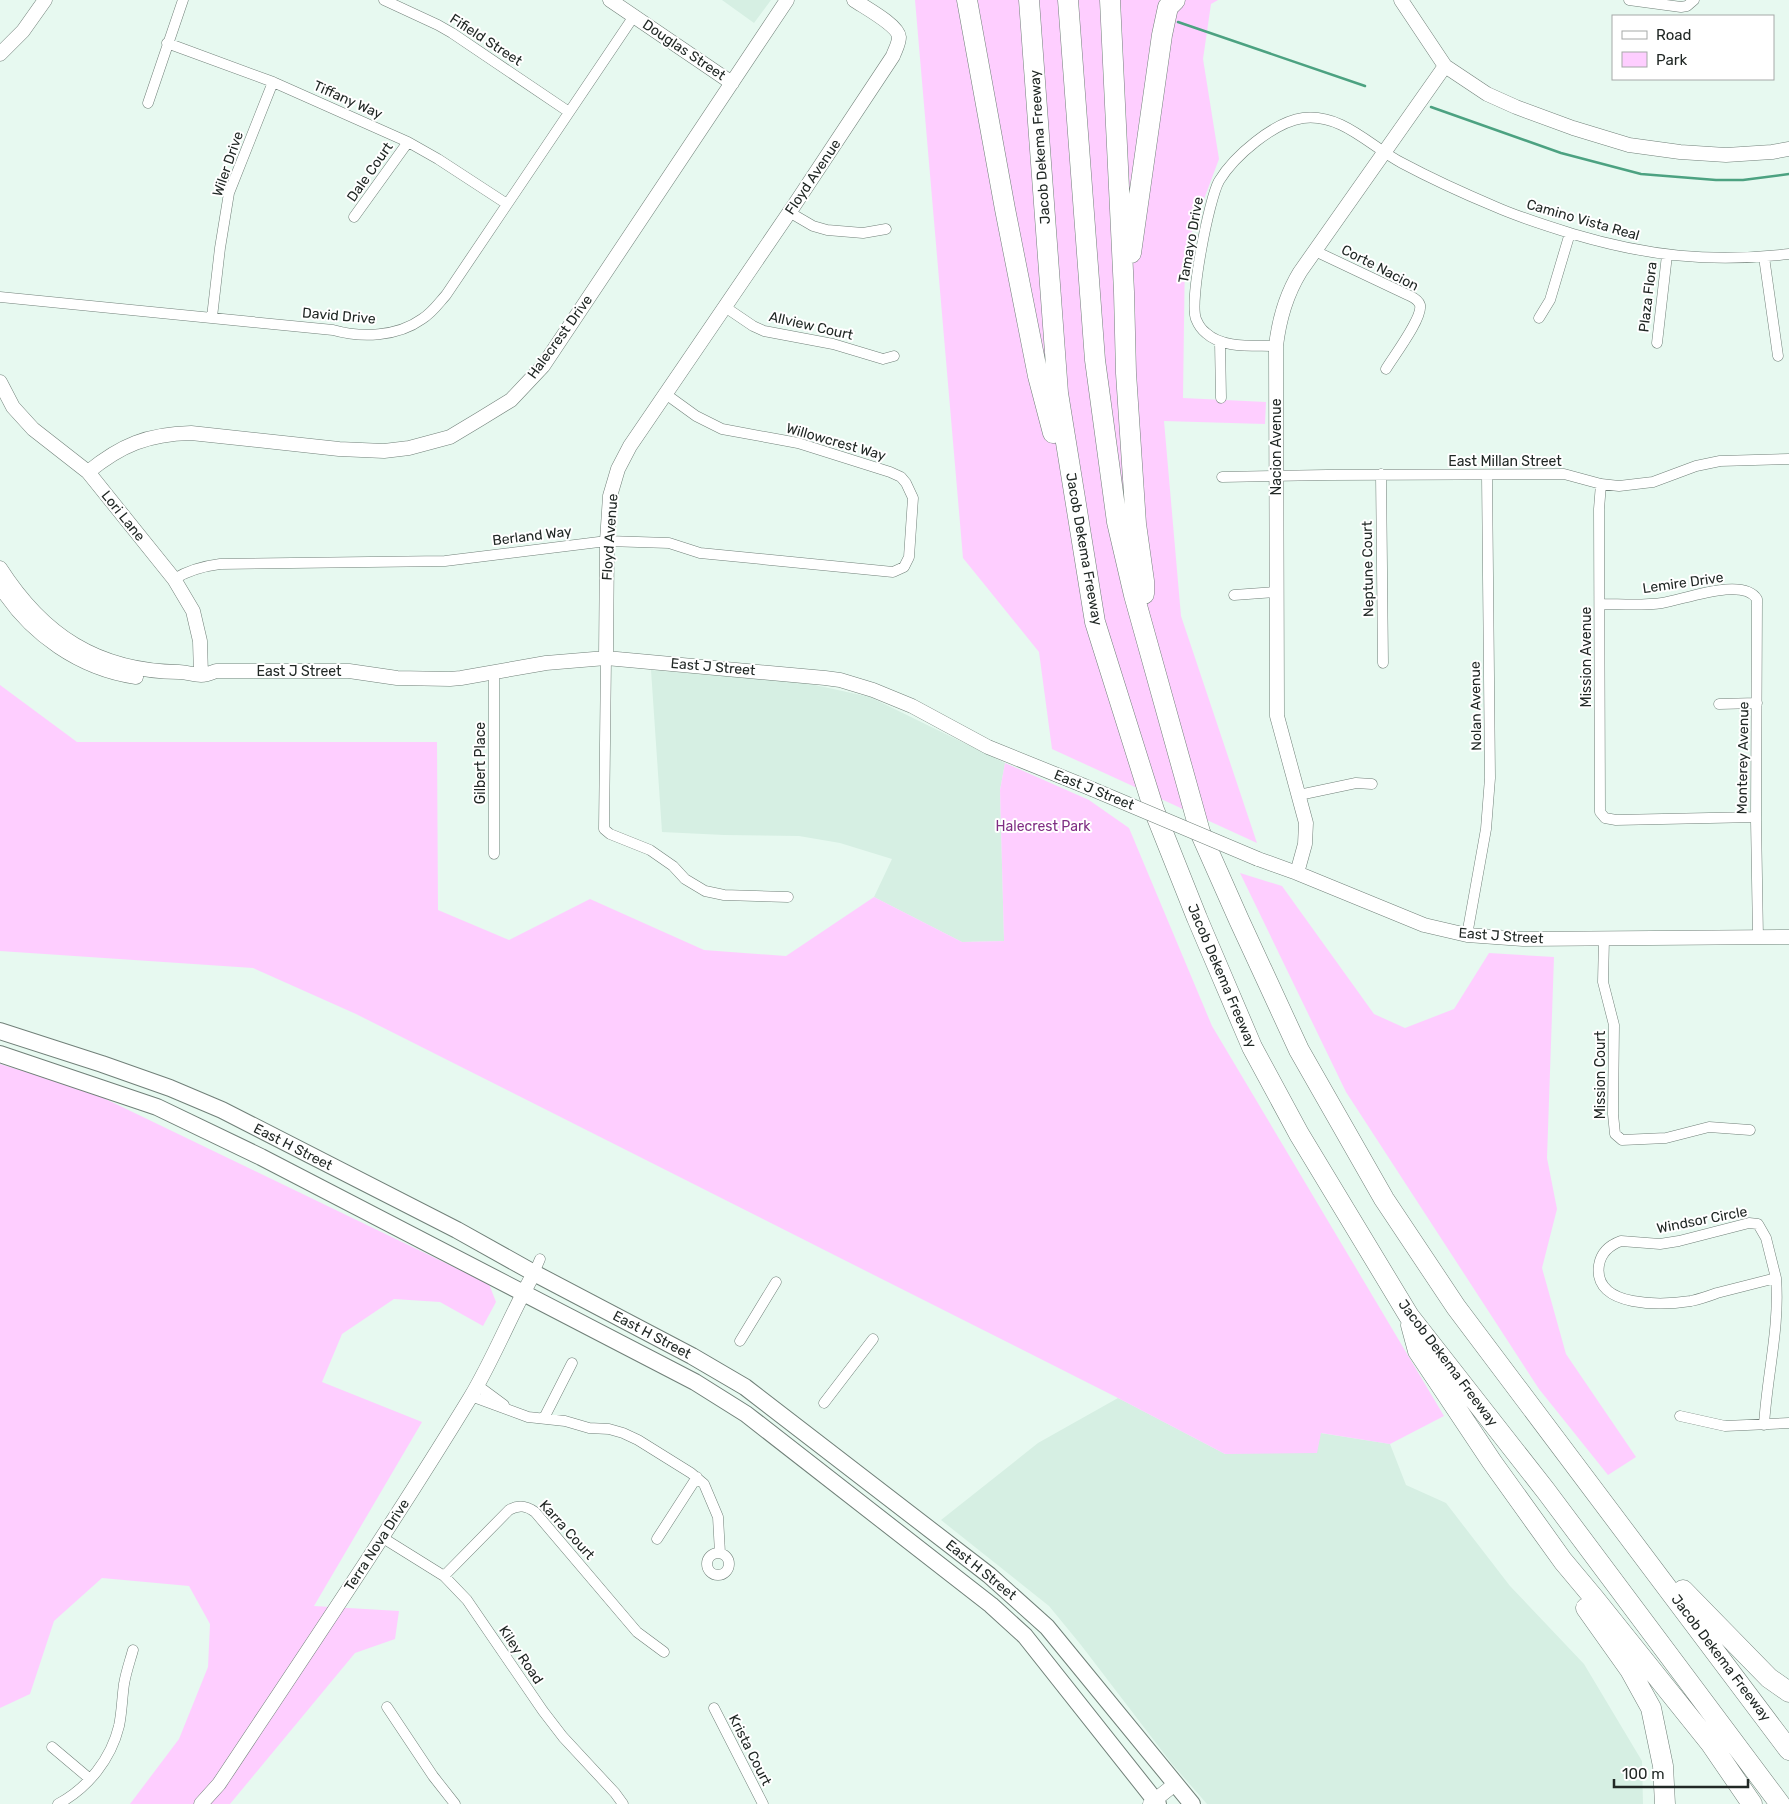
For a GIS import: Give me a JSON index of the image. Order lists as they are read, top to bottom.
{
  "streets": {
    "highway": ["Jacob Dekema Freeway"],
    "main road": ["East H Street"],
    "street": [
      "Fifield Street",
      "Douglas Street",
      "Tiffany Way",
      "Wiler Drive",
      "Dale Court",
      "Floyd Avenue",
      "Camino Vista Real",
      "Tamayo Drive",
      "Corte Nacion",
      "Plaza Flora",
      "David Drive",
      "Allview Court",
      "Halecrest Drive",
      "Willowcrest Way",
      "Nacion Avenue",
      "East Millan Street",
      "Lori Lane",
      "Berland Way",
      "Neptune Court",
      "Lemire Drive",
      "Mission Avenue",
      "East J Street",
      "Nolan Avenue",
      "Monterey Avenue",
      "Gilbert Place",
      "Mission Court",
      "Windsor Circle",
      "Karra Court",
      "Terra Nova Drive",
      "Kiley Road",
      "Krista Court"
    ]
  },
  "crossings": [
    ["Fifield Street", "David Drive"],
    ["Douglas Street", "David Drive"],
    ["Douglas Street", "Halecrest Drive"],
    ["Tiffany Way", "Wiler Drive"],
    ["Tiffany Way", "Dale Court"],
    ["Tiffany Way", "David Drive"],
    ["Wiler Drive", "David Drive"],
    ["Floyd Avenue", "Allview Court"],
    ["Floyd Avenue", "Willowcrest Way"],
    ["Floyd Avenue", "Berland Way"],
    ["Floyd Avenue", "East J Street"],
    ["Camino Vista Real", "Tamayo Drive"],
    ["Camino Vista Real", "Plaza Flora"],
    ["Camino Vista Real", "Nacion Avenue"],
    ["Tamayo Drive", "Nacion Avenue"],
    ["Corte Nacion", "Nacion Avenue"],
    ["Halecrest Drive", "Lori Lane"],
    ["Willowcrest Way", "Berland Way"],
    ["Nacion Avenue", "East Millan Street"],
    ["Nacion Avenue", "East J Street"],
    ["East Millan Street", "Neptune Court"],
    ["East Millan Street", "Mission Avenue"],
    ["East Millan Street", "Nolan Avenue"],
    ["Lori Lane", "Berland Way"],
    ["Lori Lane", "East J Street"],
    ["Lemire Drive", "Mission Avenue"],
    ["Lemire Drive", "Monterey Avenue"],
    ["Mission Avenue", "Monterey Avenue"],
    ["East J Street", "Nolan Avenue"],
    ["East J Street", "Monterey Avenue"],
    ["East J Street", "Gilbert Place"],
    ["East J Street", "Mission Court"],
    ["East H Street", "Terra Nova Drive"],
    ["Karra Court", "Kiley Road"],
    ["Terra Nova Drive", "Kiley Road"]
  ],
  "parks": ["Halecrest Park"],
  "legend": ["Road", "Park"],
  "scale_bar": "100 m"
}
